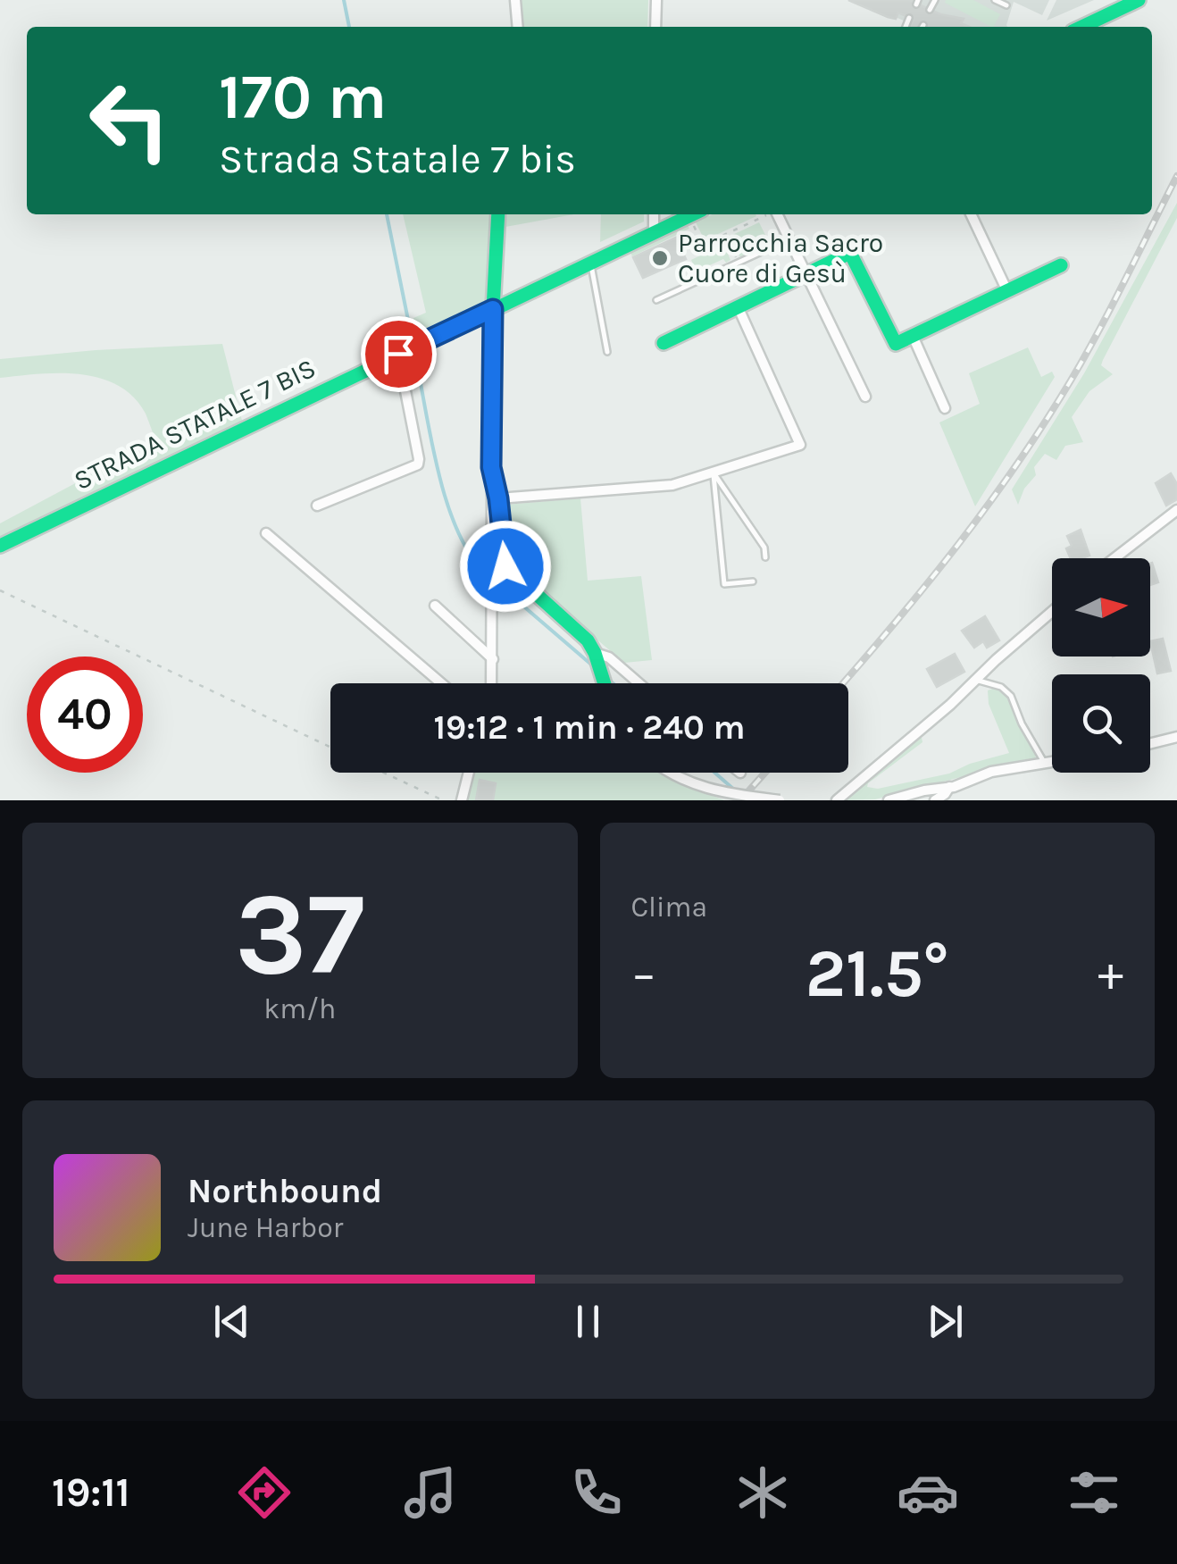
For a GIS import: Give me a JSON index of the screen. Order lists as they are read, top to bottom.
{
  "streets": {
    "street": ["STRADA STATALE 7 BIS"]
  },
  "places": ["Parrocchia Sacro Cuore di Gesù"],
  "north": "right",
  "page": {
    "turn": ["170 m", "Strada Statale 7 bis"],
    "limit": "40",
    "trip": "19:12 · 1 min · 240 m",
    "tile": [
      ["37", "km/h"],
      "Clima"
    ],
    "heat": ["−", "21.5°", "+"],
    "song": ["Northbound", "June Harbor"],
    "tabs": "19:11"
  }
}
